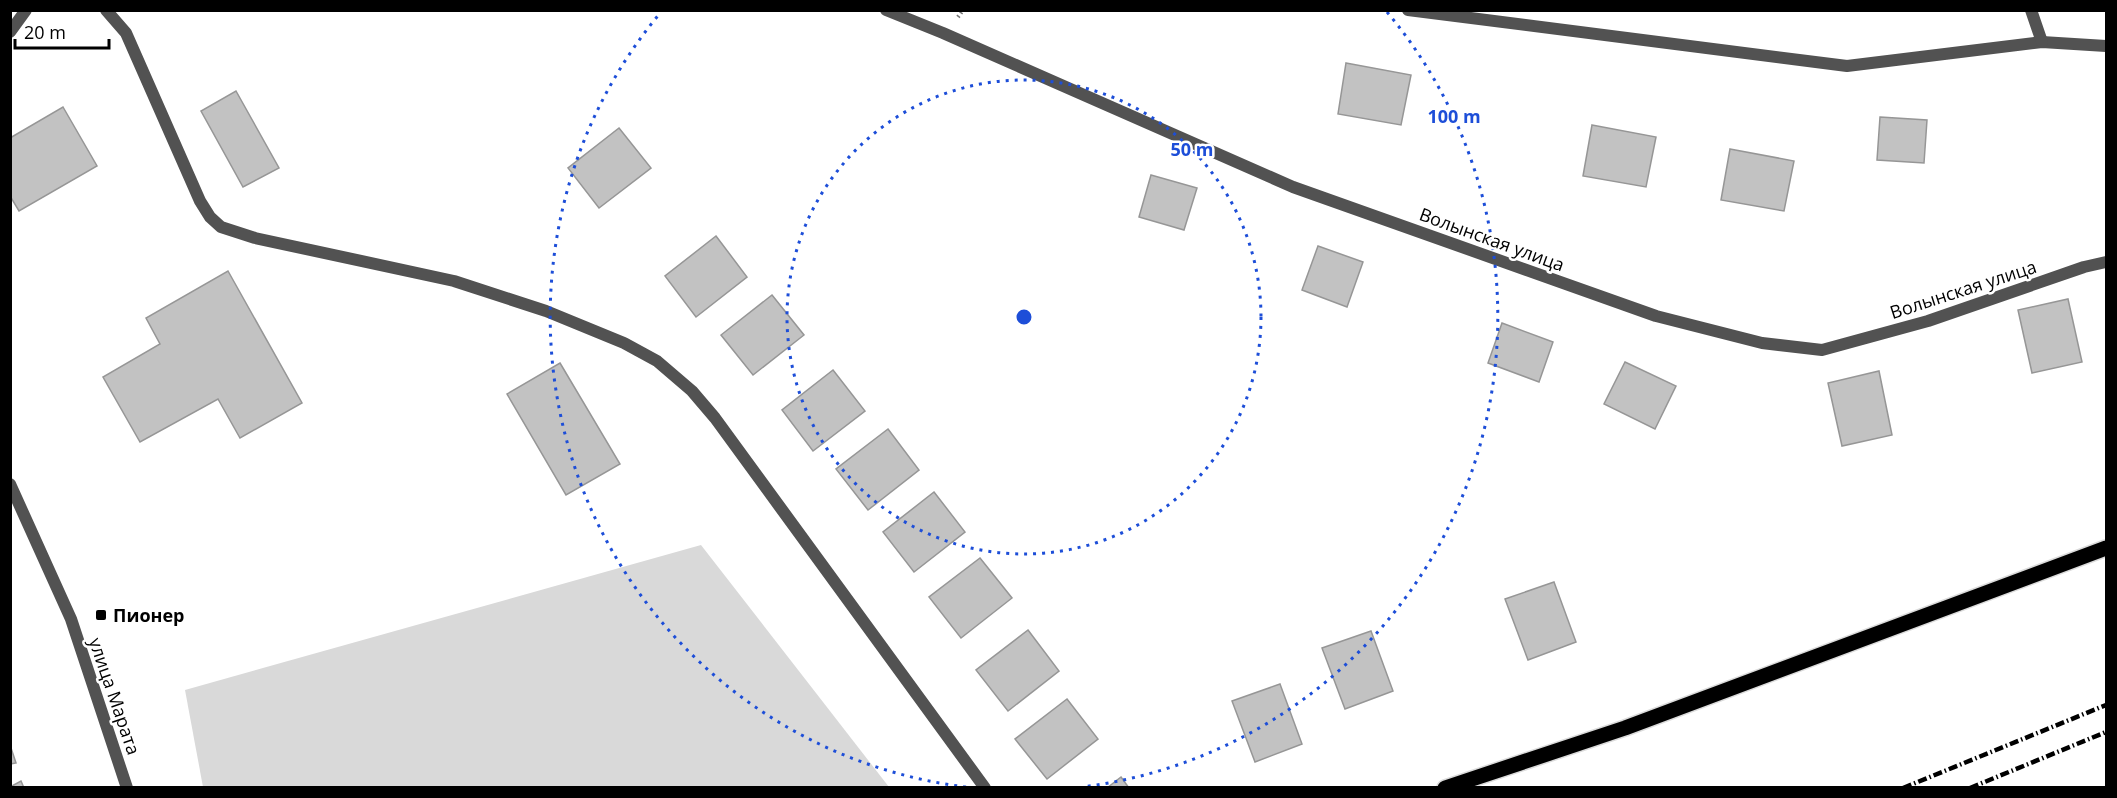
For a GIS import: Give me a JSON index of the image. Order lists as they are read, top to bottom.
{
  "streets": {
    "street": ["Волынская улица", "улица Марата"]
  },
  "places": {
    "transit": ["Пионер"]
  },
  "scale_bar": "20 m",
  "rings": ["100 m", "50 m"]
}
